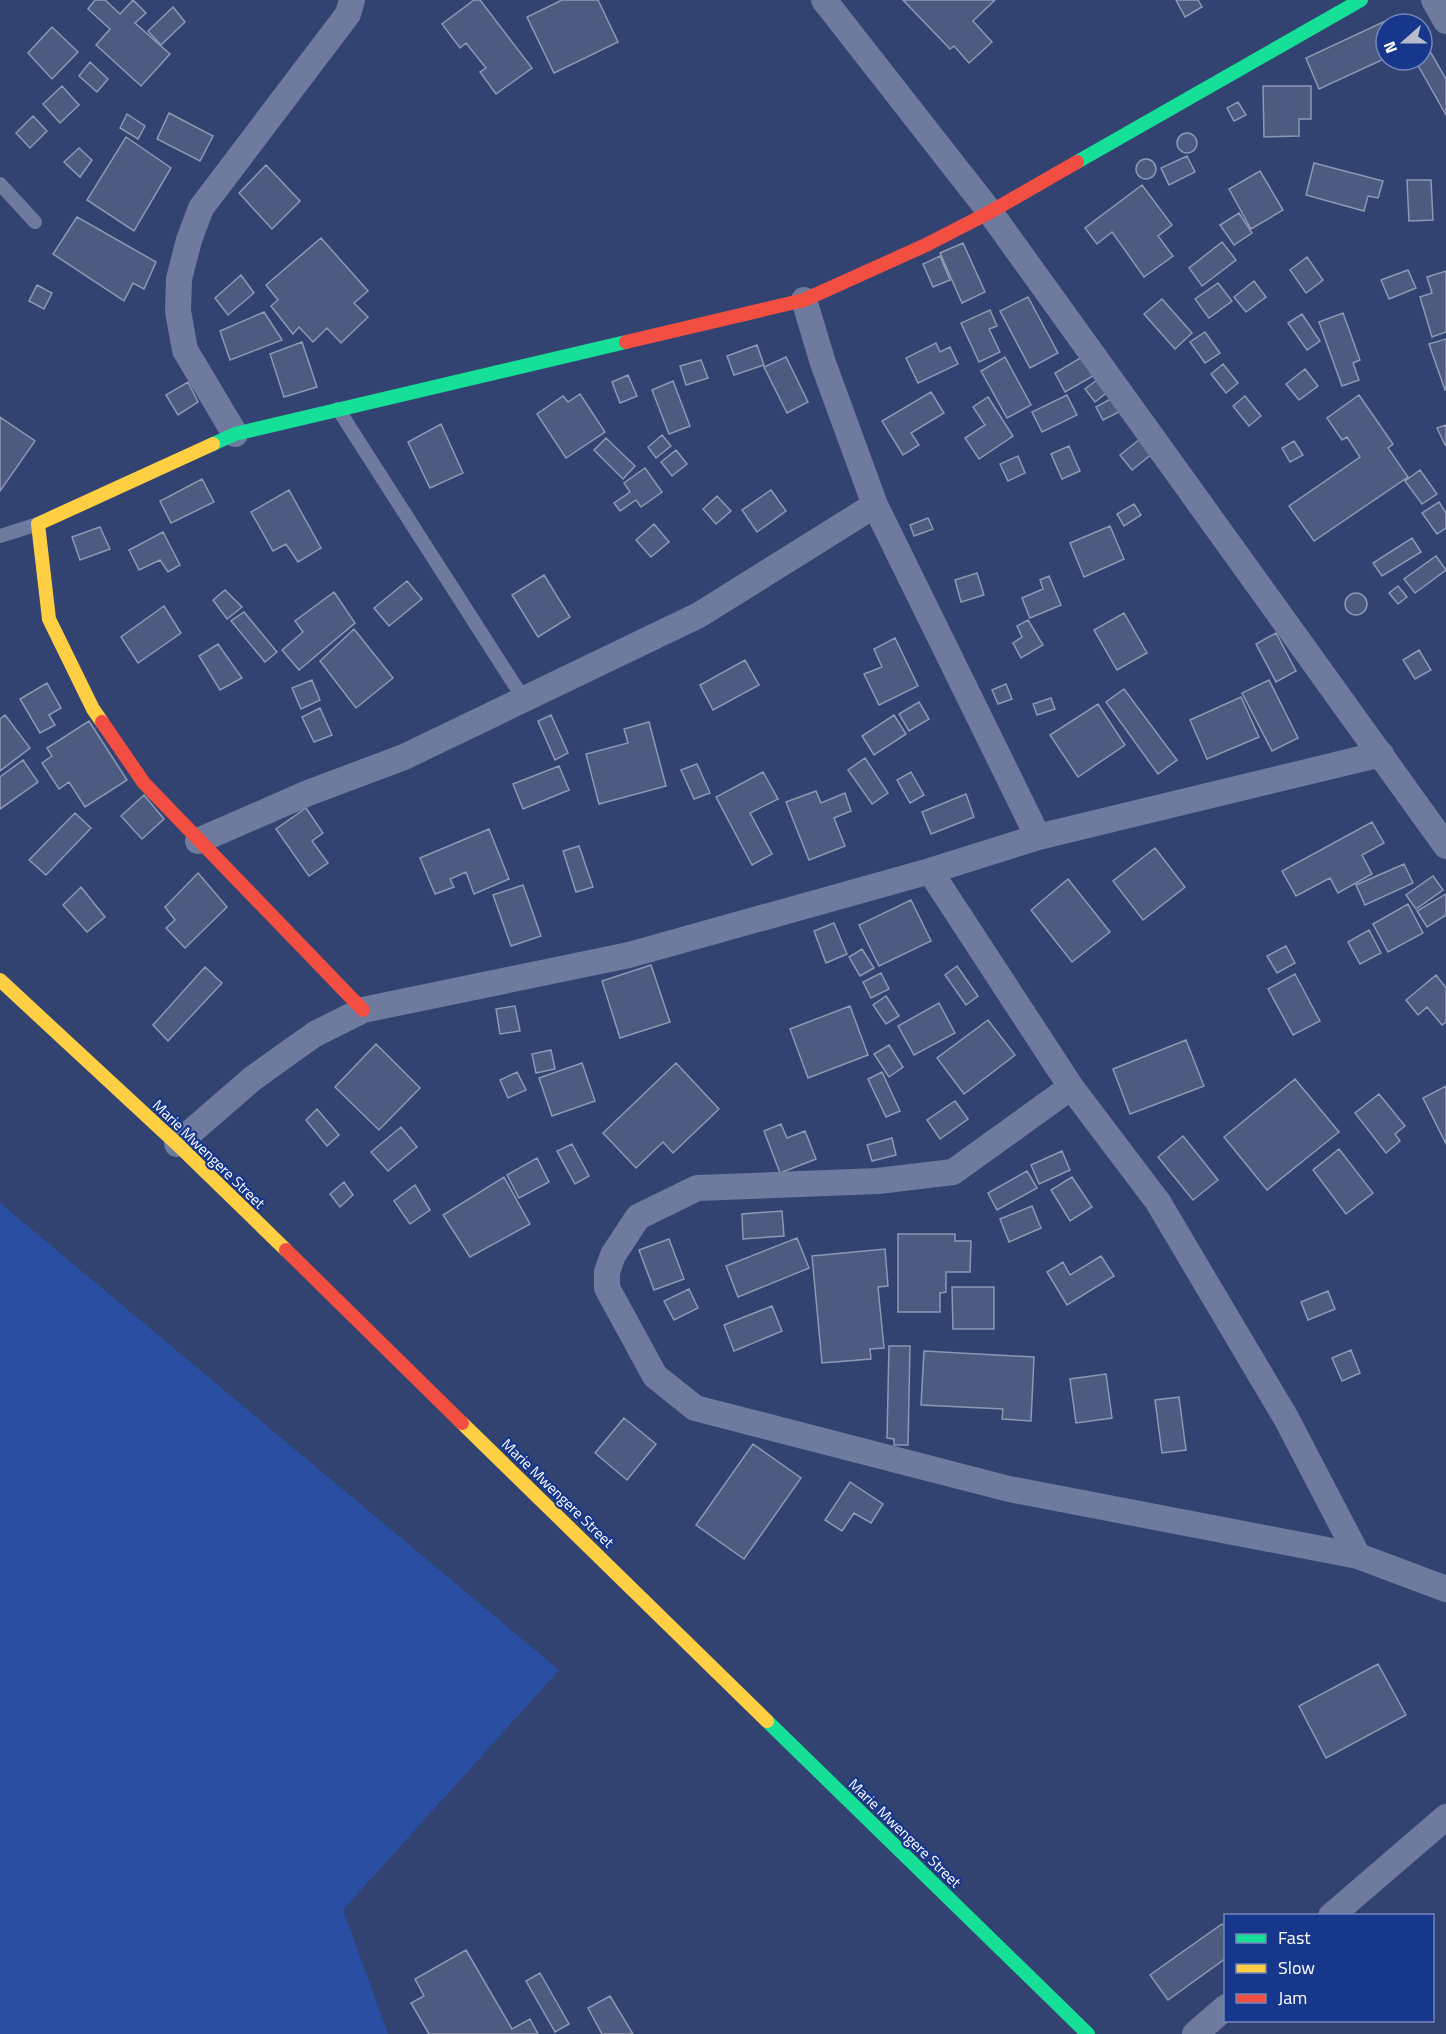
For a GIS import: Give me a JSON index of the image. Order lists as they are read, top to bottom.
{
  "streets": {
    "street": ["Marie Mwengere Street"]
  },
  "legend": ["Fast", "Slow", "Jam"],
  "north": "left"
}
